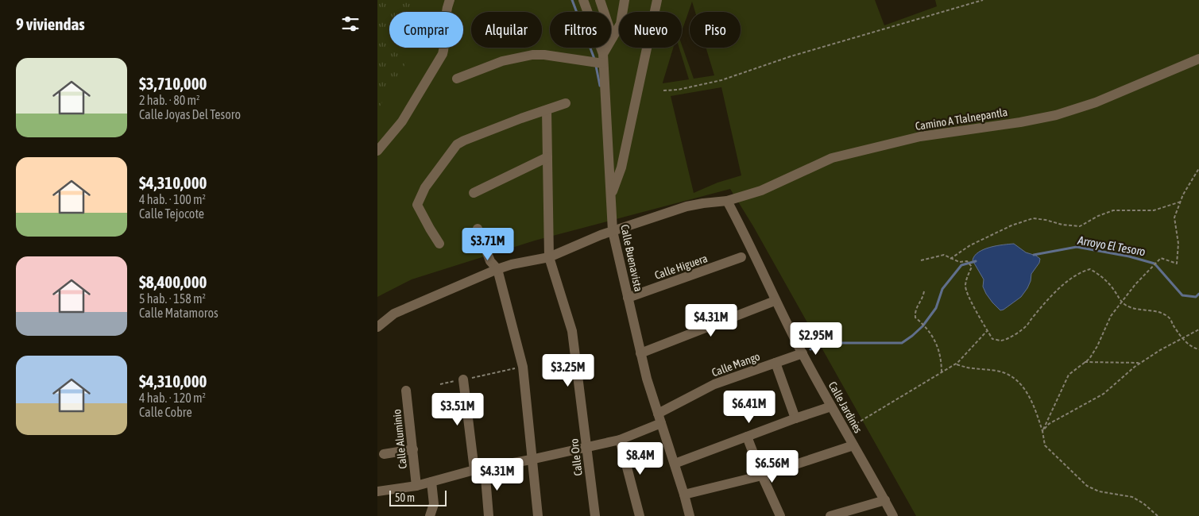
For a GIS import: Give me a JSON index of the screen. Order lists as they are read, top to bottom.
{
  "streets": {
    "street": [
      "Camino A Tlalnepantla",
      "Calle Buenavista",
      "Calle Higuera",
      "Calle Mango",
      "Calle Jardines",
      "Calle Aluminio",
      "Calle Oro"
    ]
  },
  "crossings": [
    ["Camino A Tlalnepantla", "Calle Buenavista"],
    ["Camino A Tlalnepantla", "Calle Jardines"],
    ["Camino A Tlalnepantla", "Calle Oro"],
    ["Calle Buenavista", "Calle Higuera"],
    ["Calle Buenavista", "Calle Mango"],
    ["Calle Mango", "Calle Jardines"],
    ["Calle Mango", "Calle Aluminio"],
    ["Calle Mango", "Calle Oro"]
  ],
  "water": ["Arroyo El Tesoro"],
  "scale_bar": "50 m",
  "page": {
    "heading": "9 viviendas",
    "chip": [
      "Comprar",
      "Alquilar",
      "Filtros",
      "Nuevo",
      "Piso"
    ],
    "list": [
      {
        "name": "$3,710,000",
        "note": "2 hab. · 80 m² · Calle Joyas Del Tesoro"
      },
      {
        "name": "$4,310,000",
        "note": "4 hab. · 100 m² · Calle Tejocote"
      },
      {
        "name": "$8,400,000",
        "note": "5 hab. · 158 m² · Calle Matamoros"
      },
      {
        "name": "$4,310,000",
        "note": "4 hab. · 120 m² · Calle Cobre"
      }
    ],
    "price": [
      "$3.71M",
      "$4.31M",
      "$2.95M",
      "$3.25M",
      "$6.41M",
      "$3.51M",
      "$8.4M",
      "$6.56M",
      "$4.31M"
    ],
    "scale": "50 m"
  }
}
